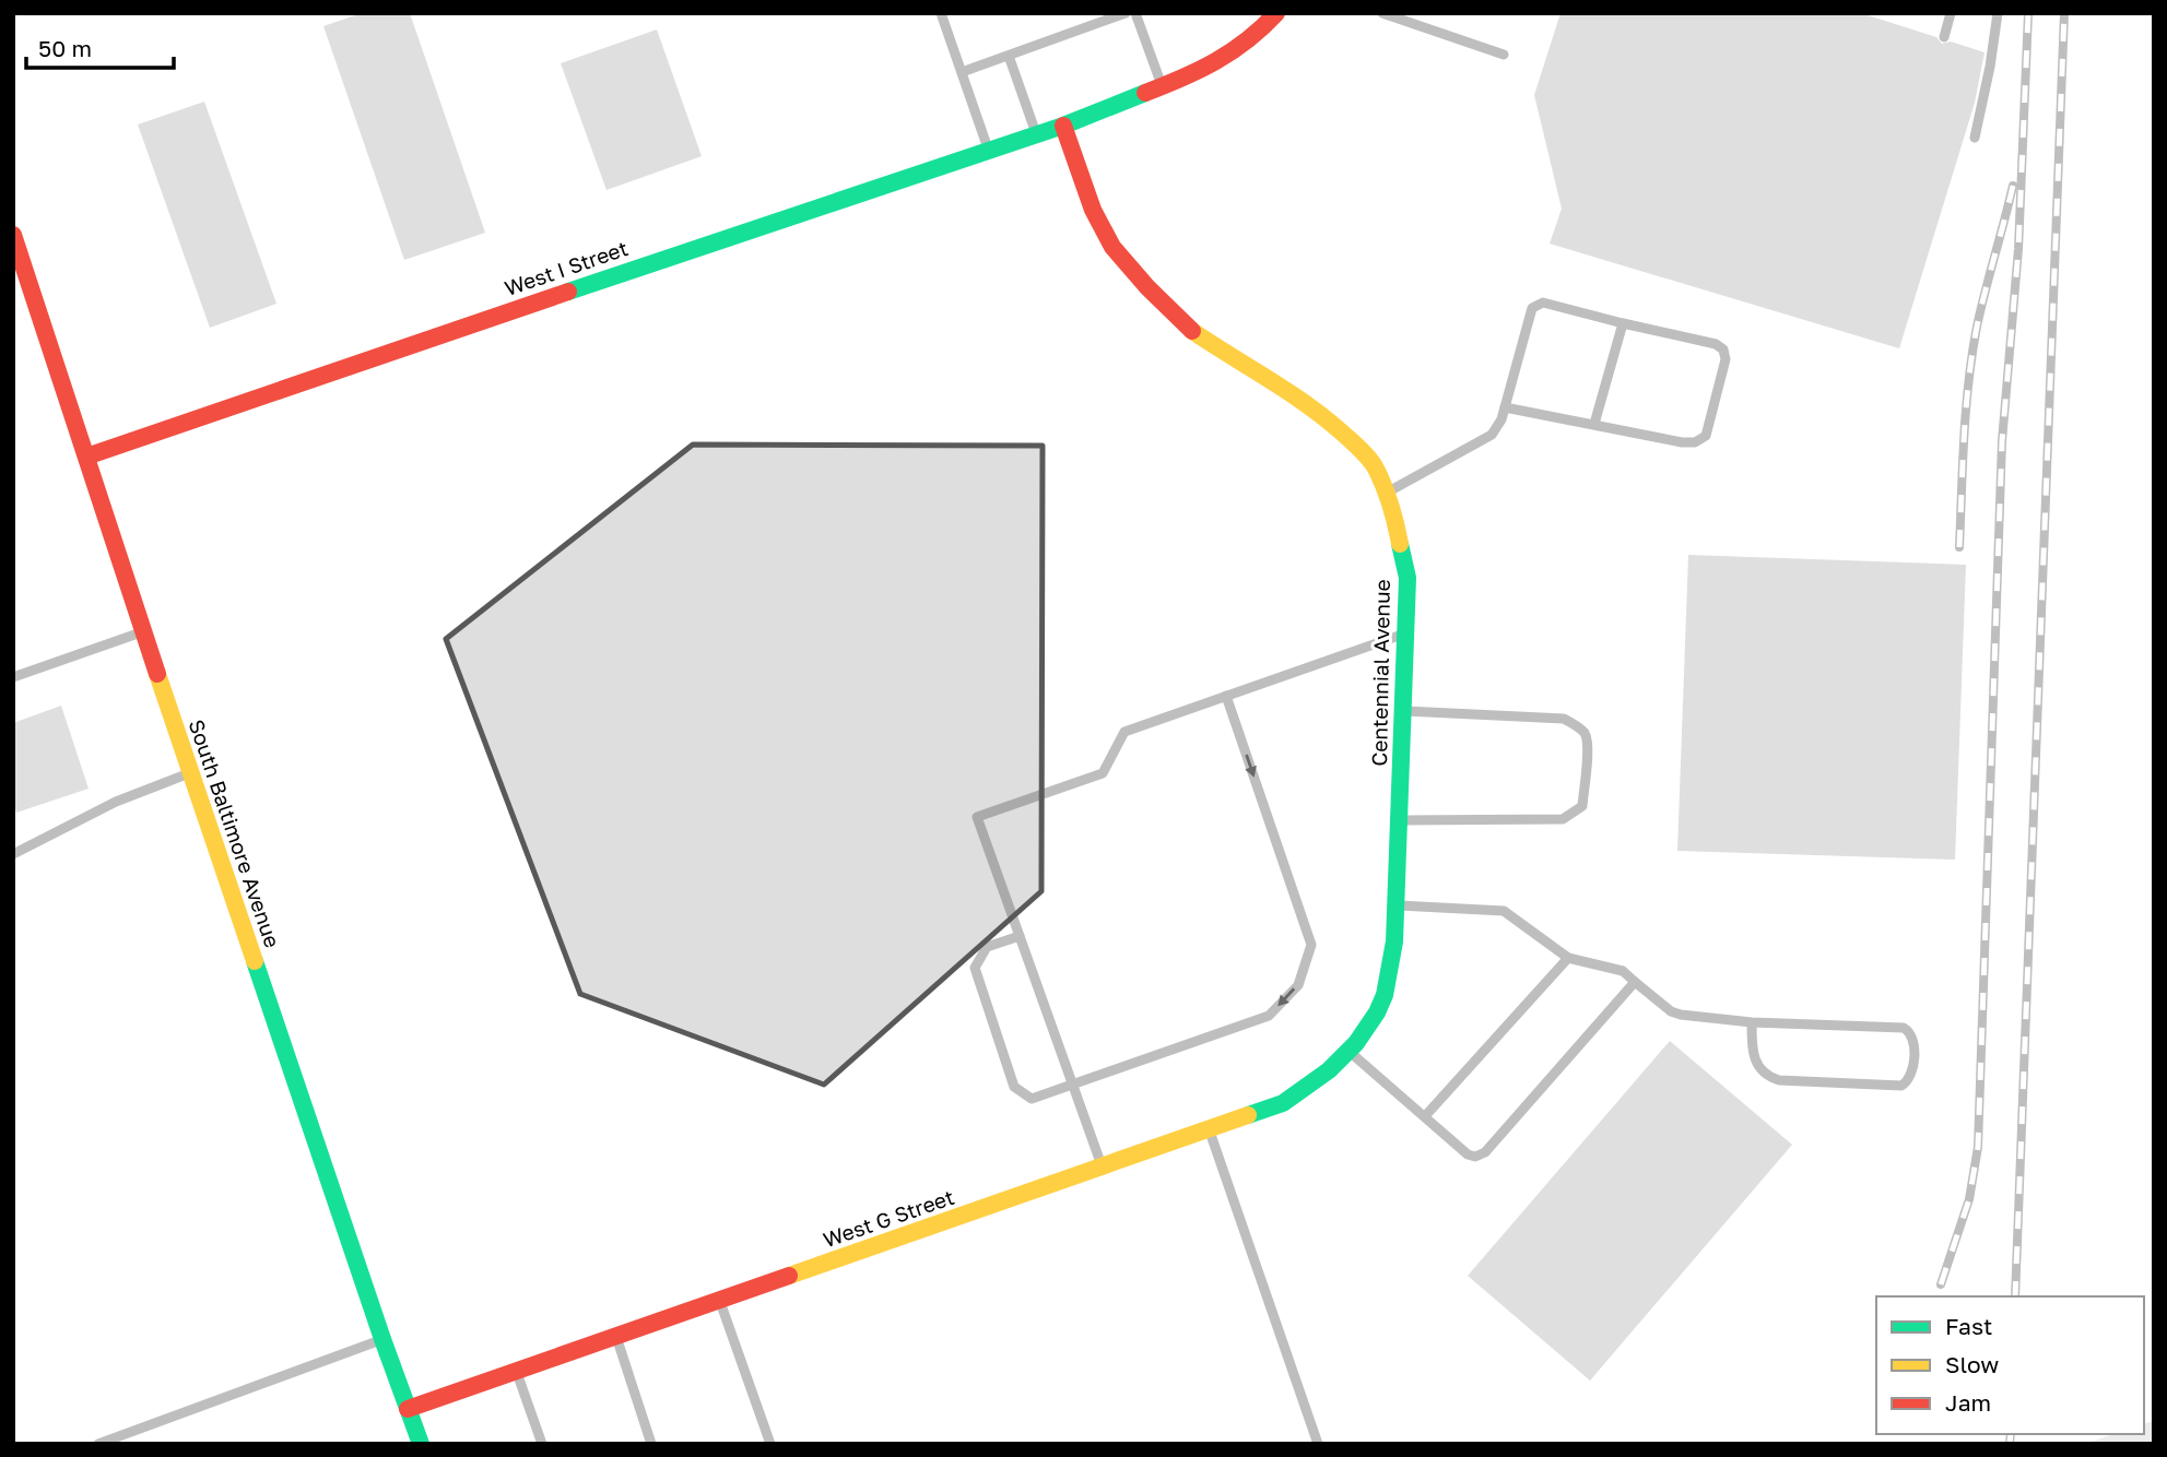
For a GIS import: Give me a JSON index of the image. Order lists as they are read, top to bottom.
{
  "streets": {
    "street": [
      "West I Street",
      "Centennial Avenue",
      "South Baltimore Avenue",
      "West G Street"
    ]
  },
  "crossings": [
    ["West I Street", "Centennial Avenue"],
    ["West I Street", "South Baltimore Avenue"],
    ["Centennial Avenue", "West G Street"],
    ["South Baltimore Avenue", "West G Street"]
  ],
  "legend": ["Fast", "Slow", "Jam"],
  "scale_bar": "50 m"
}
